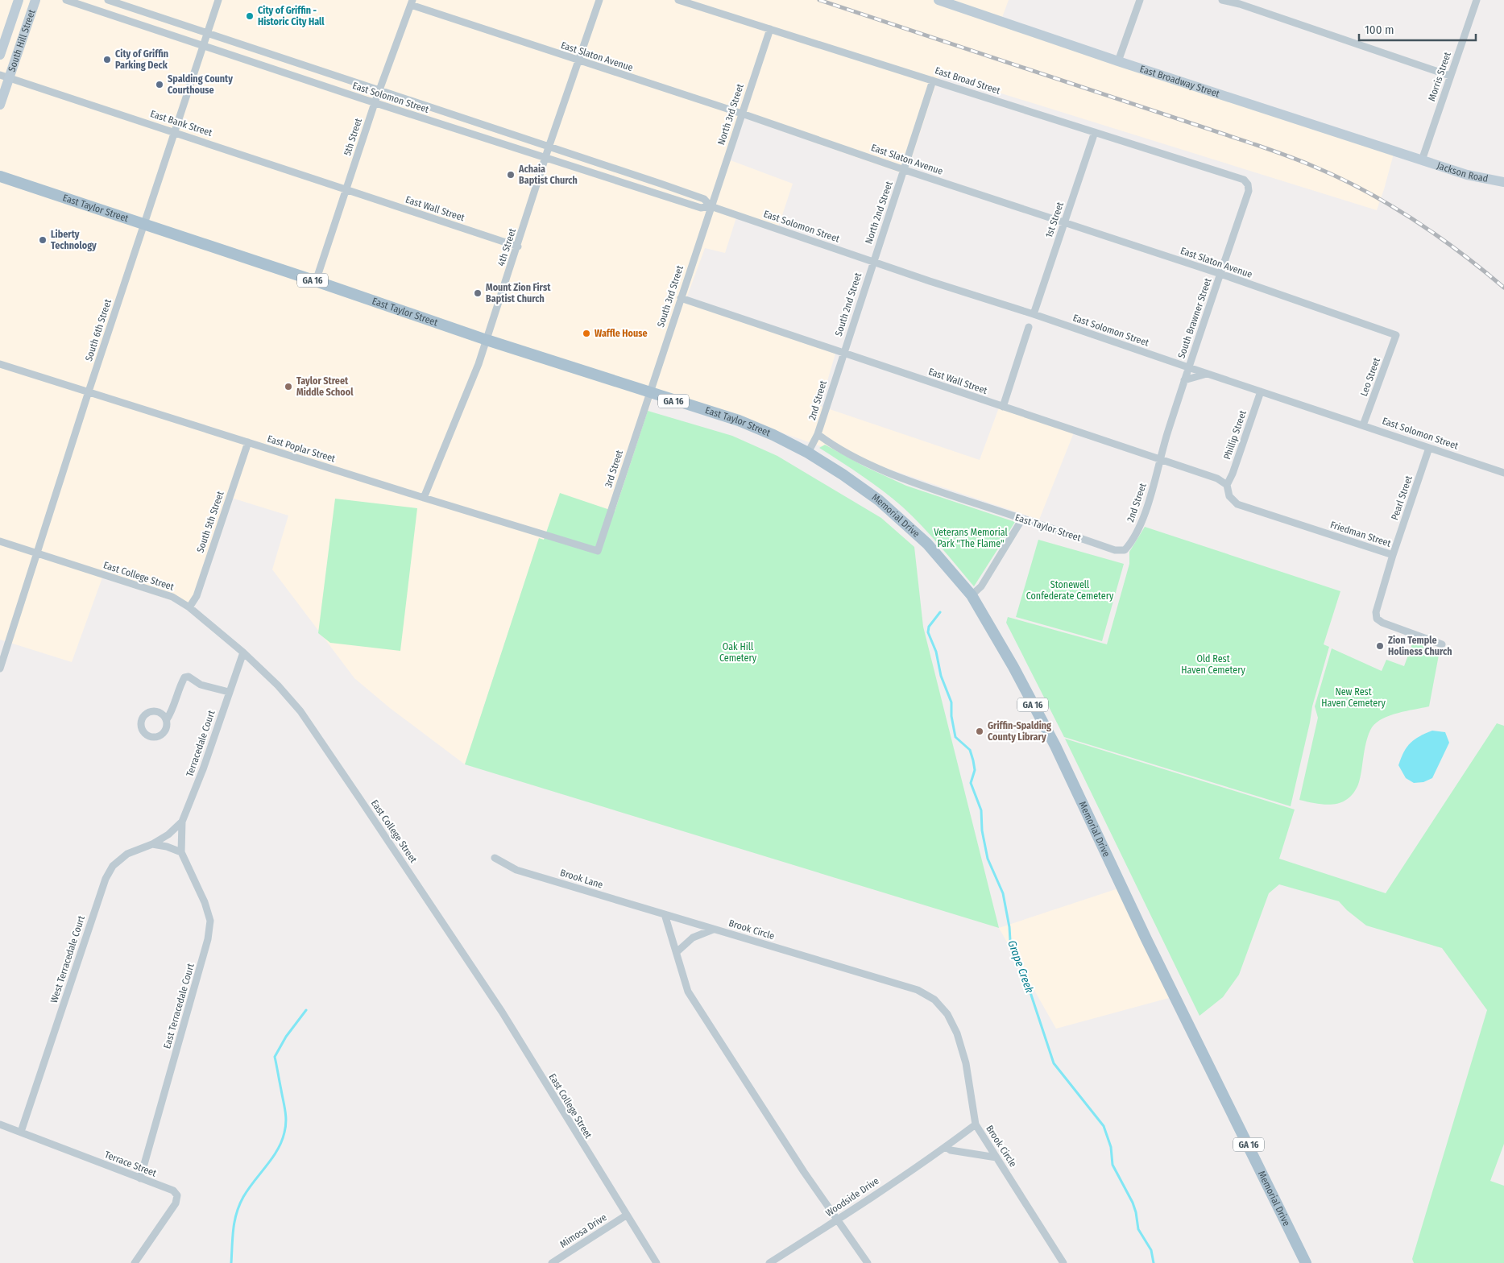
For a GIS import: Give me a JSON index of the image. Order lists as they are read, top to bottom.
{
  "streets": {
    "main road": [
      "South Hill Street",
      "East Broadway Street",
      "Jackson Road",
      "East Taylor Street",
      "GA 16",
      "Memorial Drive"
    ],
    "street": [
      "East Slaton Avenue",
      "Morris Street",
      "East Broad Street",
      "East Solomon Street",
      "North 3rd Street",
      "East Bank Street",
      "5th Street",
      "East Wall Street",
      "North 2nd Street",
      "1st Street",
      "4th Street",
      "South 3rd Street",
      "South 2nd Street",
      "South Brawner Street",
      "South 6th Street",
      "Leo Street",
      "2nd Street",
      "Phillip Street",
      "East Poplar Street",
      "3rd Street",
      "Pearl Street",
      "South 5th Street",
      "Friedman Street",
      "East College Street",
      "Terracedale Court",
      "Brook Lane",
      "Brook Circle",
      "West Terracedale Court",
      "East Terracedale Court",
      "Terrace Street",
      "Woodside Drive",
      "Mimosa Drive"
    ]
  },
  "crossings": [
    ["South Hill Street", "East Bank Street"],
    ["East Slaton Avenue", "North 3rd Street"],
    ["East Slaton Avenue", "5th Street"],
    ["East Slaton Avenue", "North 2nd Street"],
    ["East Slaton Avenue", "1st Street"],
    ["East Slaton Avenue", "4th Street"],
    ["East Slaton Avenue", "South Brawner Street"],
    ["East Slaton Avenue", "Leo Street"],
    ["Morris Street", "East Broadway Street"],
    ["Morris Street", "Jackson Road"],
    ["East Broad Street", "North 3rd Street"],
    ["East Broad Street", "1st Street"],
    ["East Broad Street", "South Brawner Street"],
    ["East Broadway Street", "Jackson Road"],
    ["East Solomon Street", "North 3rd Street"],
    ["East Solomon Street", "5th Street"],
    ["East Solomon Street", "North 2nd Street"],
    ["East Solomon Street", "1st Street"],
    ["East Solomon Street", "4th Street"],
    ["East Solomon Street", "South 3rd Street"],
    ["East Solomon Street", "South 2nd Street"],
    ["East Solomon Street", "South Brawner Street"],
    ["East Solomon Street", "South 6th Street"],
    ["East Solomon Street", "Leo Street"],
    ["East Solomon Street", "Phillip Street"],
    ["East Solomon Street", "Pearl Street"],
    ["North 3rd Street", "South 3rd Street"],
    ["East Bank Street", "5th Street"],
    ["East Bank Street", "East Wall Street"],
    ["East Bank Street", "South 6th Street"],
    ["5th Street", "East Taylor Street"],
    ["5th Street", "East Wall Street"],
    ["East Taylor Street", "4th Street"],
    ["East Taylor Street", "South 3rd Street"],
    ["East Taylor Street", "South 6th Street"],
    ["East Taylor Street", "2nd Street"],
    ["East Taylor Street", "3rd Street"],
    ["East Taylor Street", "Memorial Drive"],
    ["East Wall Street", "4th Street"],
    ["East Wall Street", "South 3rd Street"],
    ["East Wall Street", "South 2nd Street"],
    ["East Wall Street", "South Brawner Street"],
    ["East Wall Street", "2nd Street"],
    ["East Wall Street", "Phillip Street"],
    ["East Wall Street", "Friedman Street"],
    ["North 2nd Street", "South 2nd Street"],
    ["4th Street", "East Poplar Street"],
    ["South 3rd Street", "3rd Street"],
    ["South 2nd Street", "2nd Street"],
    ["South Brawner Street", "2nd Street"],
    ["South 6th Street", "East Poplar Street"],
    ["South 6th Street", "East College Street"],
    ["2nd Street", "Memorial Drive"],
    ["Phillip Street", "Friedman Street"],
    ["East Poplar Street", "3rd Street"],
    ["East Poplar Street", "South 5th Street"],
    ["Pearl Street", "Friedman Street"],
    ["South 5th Street", "East College Street"],
    ["East College Street", "Terracedale Court"],
    ["East College Street", "Mimosa Drive"],
    ["Terracedale Court", "West Terracedale Court"],
    ["Terracedale Court", "East Terracedale Court"],
    ["Brook Lane", "Brook Circle"],
    ["Brook Circle", "Woodside Drive"],
    ["West Terracedale Court", "Terrace Street"],
    ["East Terracedale Court", "Terrace Street"]
  ],
  "water": ["Grape Creek"],
  "parks": [
    "Veterans Memorial Park \"The Flame\"",
    "Stonewell Confederate Cemetery",
    "Oak Hill Cemetery",
    "Old Rest Haven Cemetery",
    "New Rest Haven Cemetery"
  ],
  "places": [
    "City of Griffin - Historic City Hall",
    "City of Griffin Parking Deck",
    "Spalding County Courthouse",
    "Achaia Baptist Church",
    "Liberty Technology",
    "Mount Zion First Baptist Church",
    "Waffle House",
    "Taylor Street Middle School",
    "Zion Temple Holiness Church",
    "Griffin-Spalding County Library"
  ],
  "scale_bar": "100 m"
}
